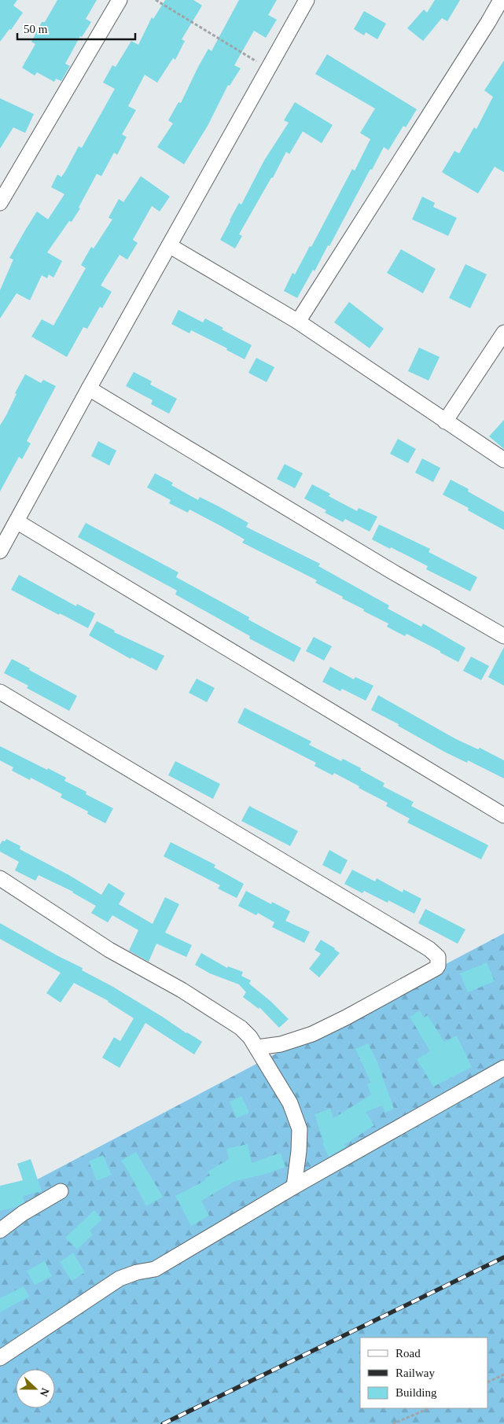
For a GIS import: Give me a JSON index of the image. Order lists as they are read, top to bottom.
{
  "legend": ["Road", "Railway", "Building"],
  "scale_bar": "50 m",
  "north": "right"
}
